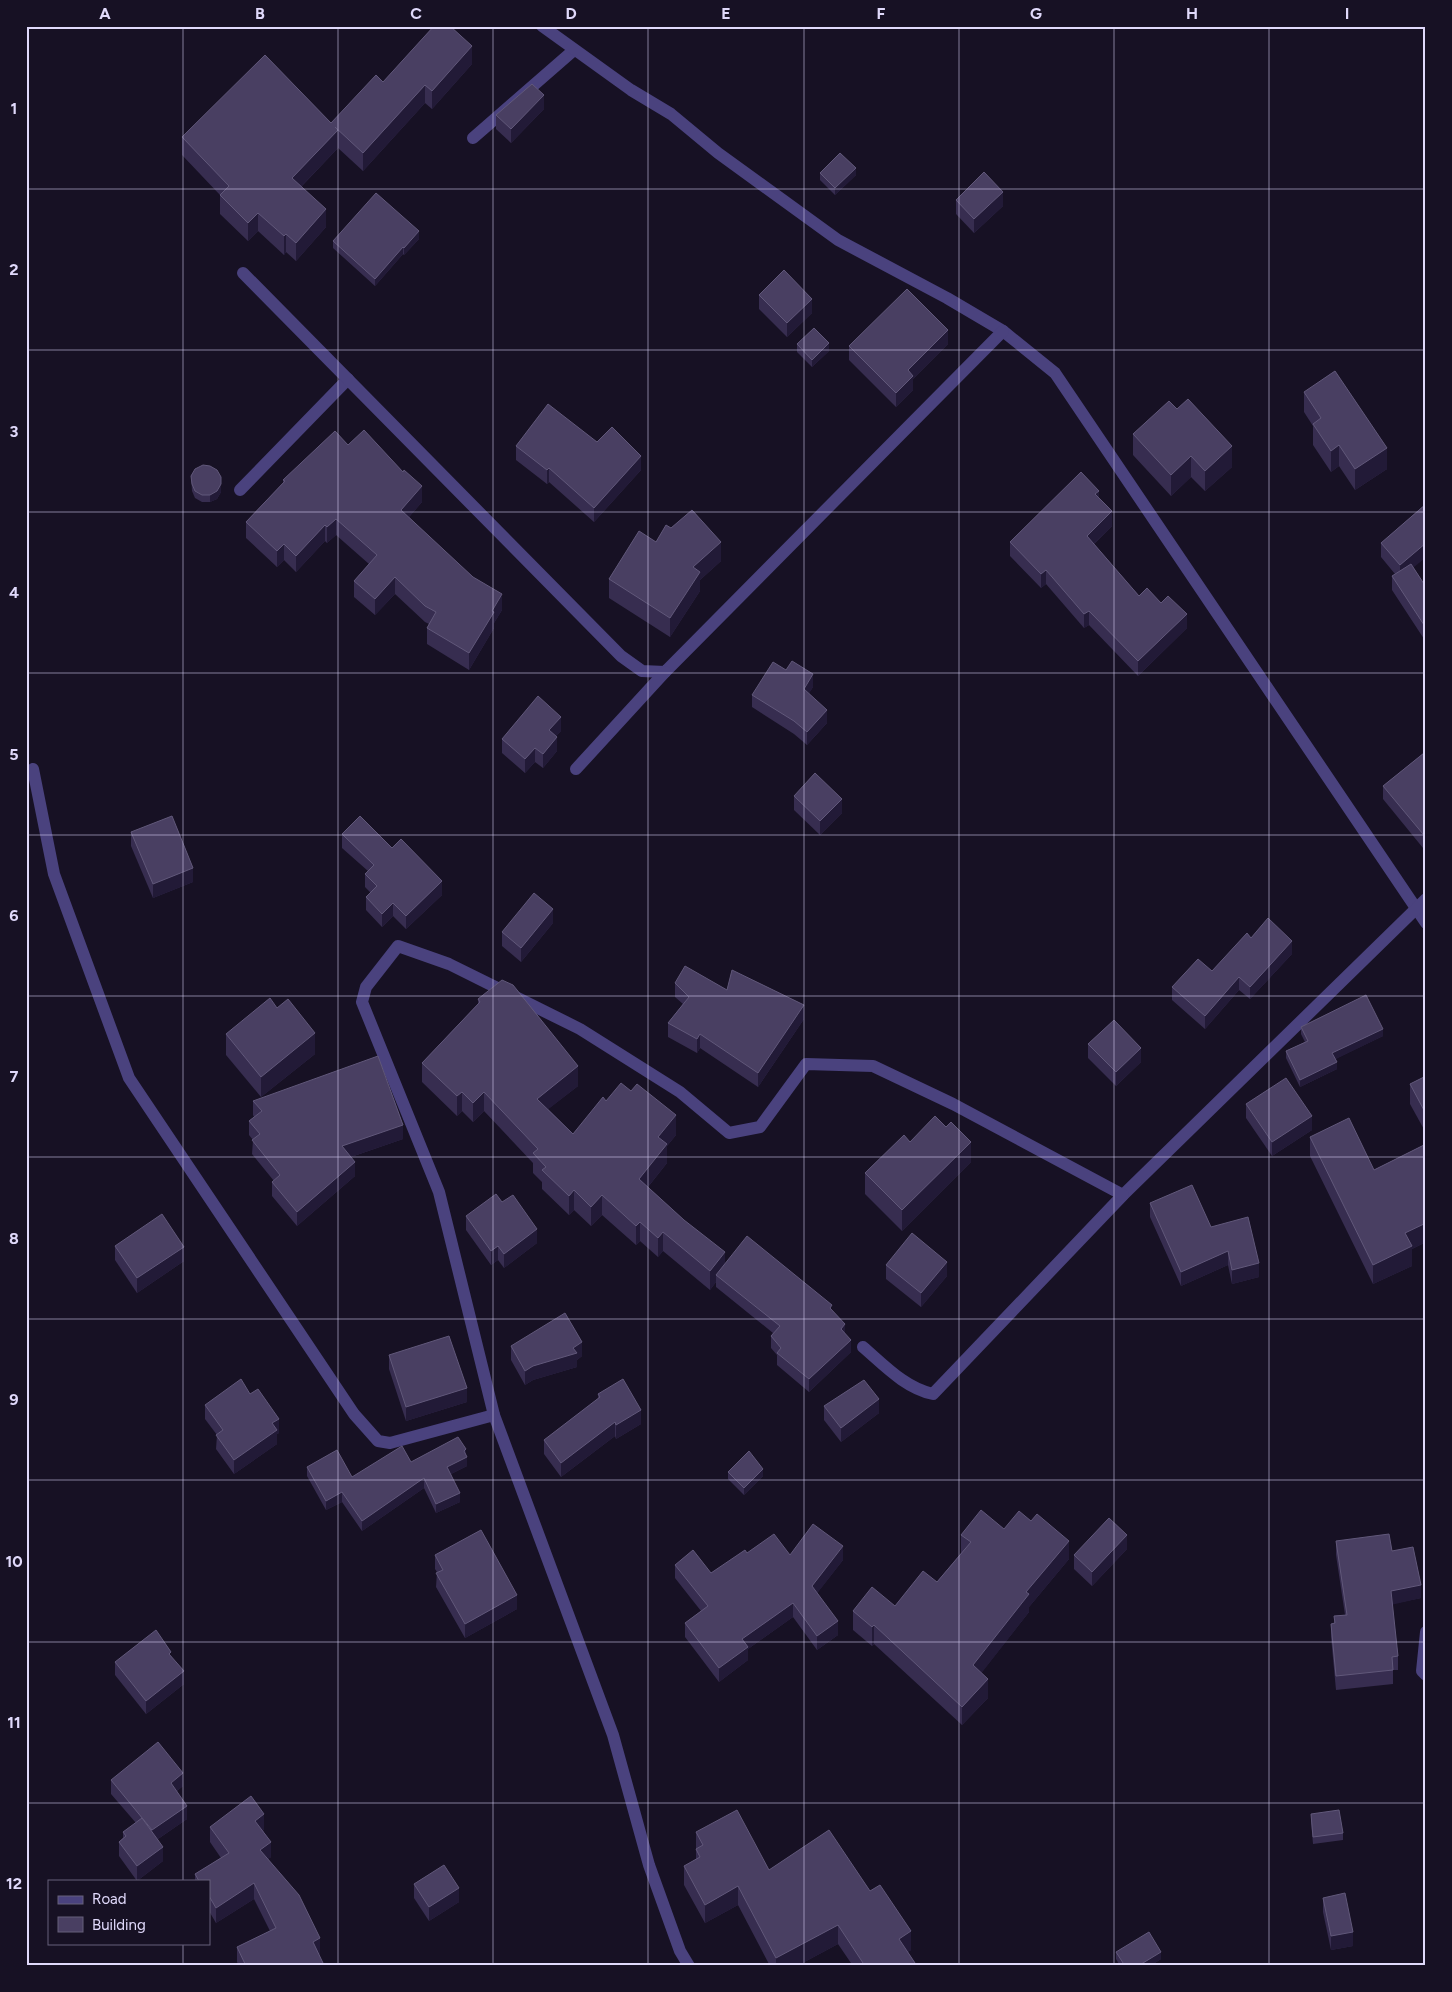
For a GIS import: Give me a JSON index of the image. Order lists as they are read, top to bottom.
{
  "legend": ["Road", "Building"],
  "grid": {
    "columns": [
      "A",
      "B",
      "C",
      "D",
      "E",
      "F",
      "G",
      "H",
      "I"
    ],
    "rows": [
      "1",
      "2",
      "3",
      "4",
      "5",
      "6",
      "7",
      "8",
      "9",
      "10",
      "11",
      "12"
    ]
  }
}
